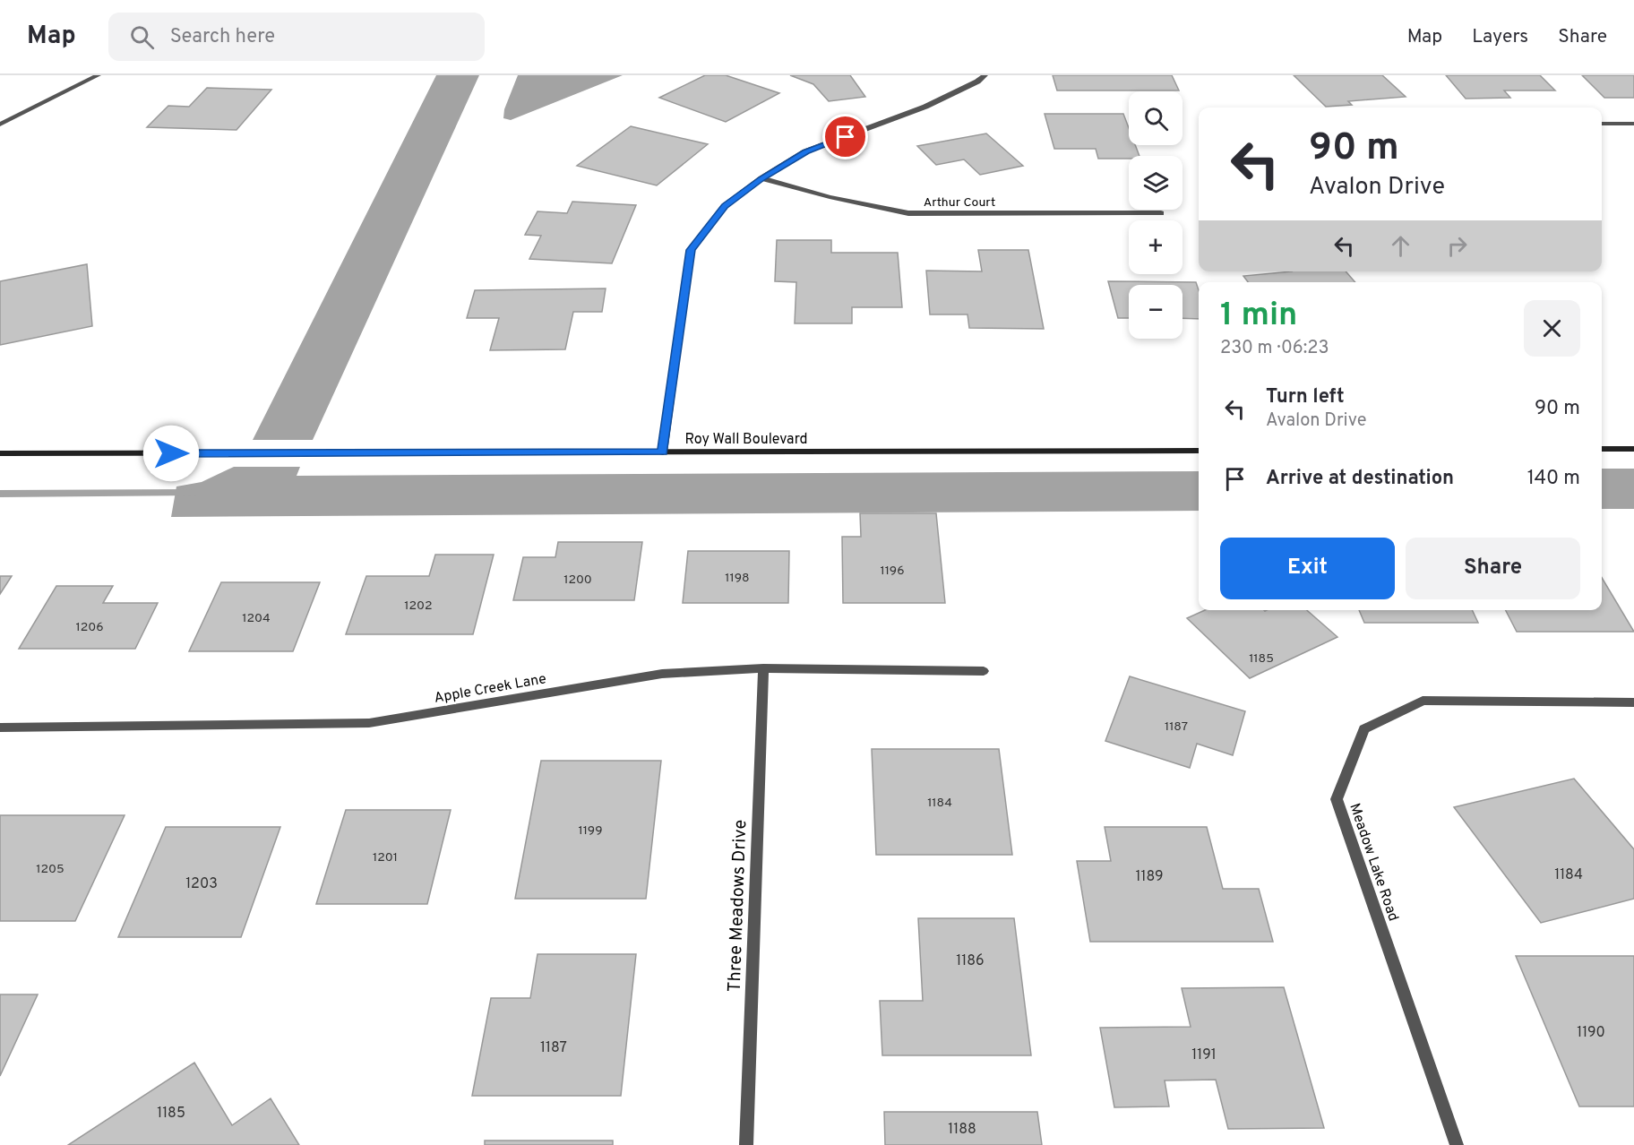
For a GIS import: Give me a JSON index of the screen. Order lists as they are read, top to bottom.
{
  "streets": {
    "street": [
      "Arthur Court",
      "Roy Wall Boulevard",
      "Apple Creek Lane",
      "Meadow Lake Road",
      "Three Meadows Drive"
    ]
  },
  "crossings": [
    ["Apple Creek Lane", "Three Meadows Drive"]
  ],
  "house_numbers": [
    "1196",
    "1198",
    "1200",
    "1202",
    "1204",
    "1206",
    "1185",
    "1187",
    "1184",
    "1199",
    "1201",
    "1205",
    "1184",
    "1189",
    "1203",
    "1186",
    "1190",
    "1187",
    "1191",
    "1185",
    "1188"
  ],
  "page": {
    "header": "Map",
    "search": "Search here",
    "nav": ["Map", "Layers", "Share"],
    "map_buttons": ["+", "−"],
    "turn": ["90 m", "Avalon Drive"],
    "heading": ["1 min", "230 m · 06:23"],
    "list": [
      {
        "name": "Turn left",
        "note": "Avalon Drive",
        "value": "90 m"
      },
      {
        "name": "Arrive at destination",
        "value": "140 m"
      }
    ],
    "buttons": ["Exit", "Share"]
  }
}
